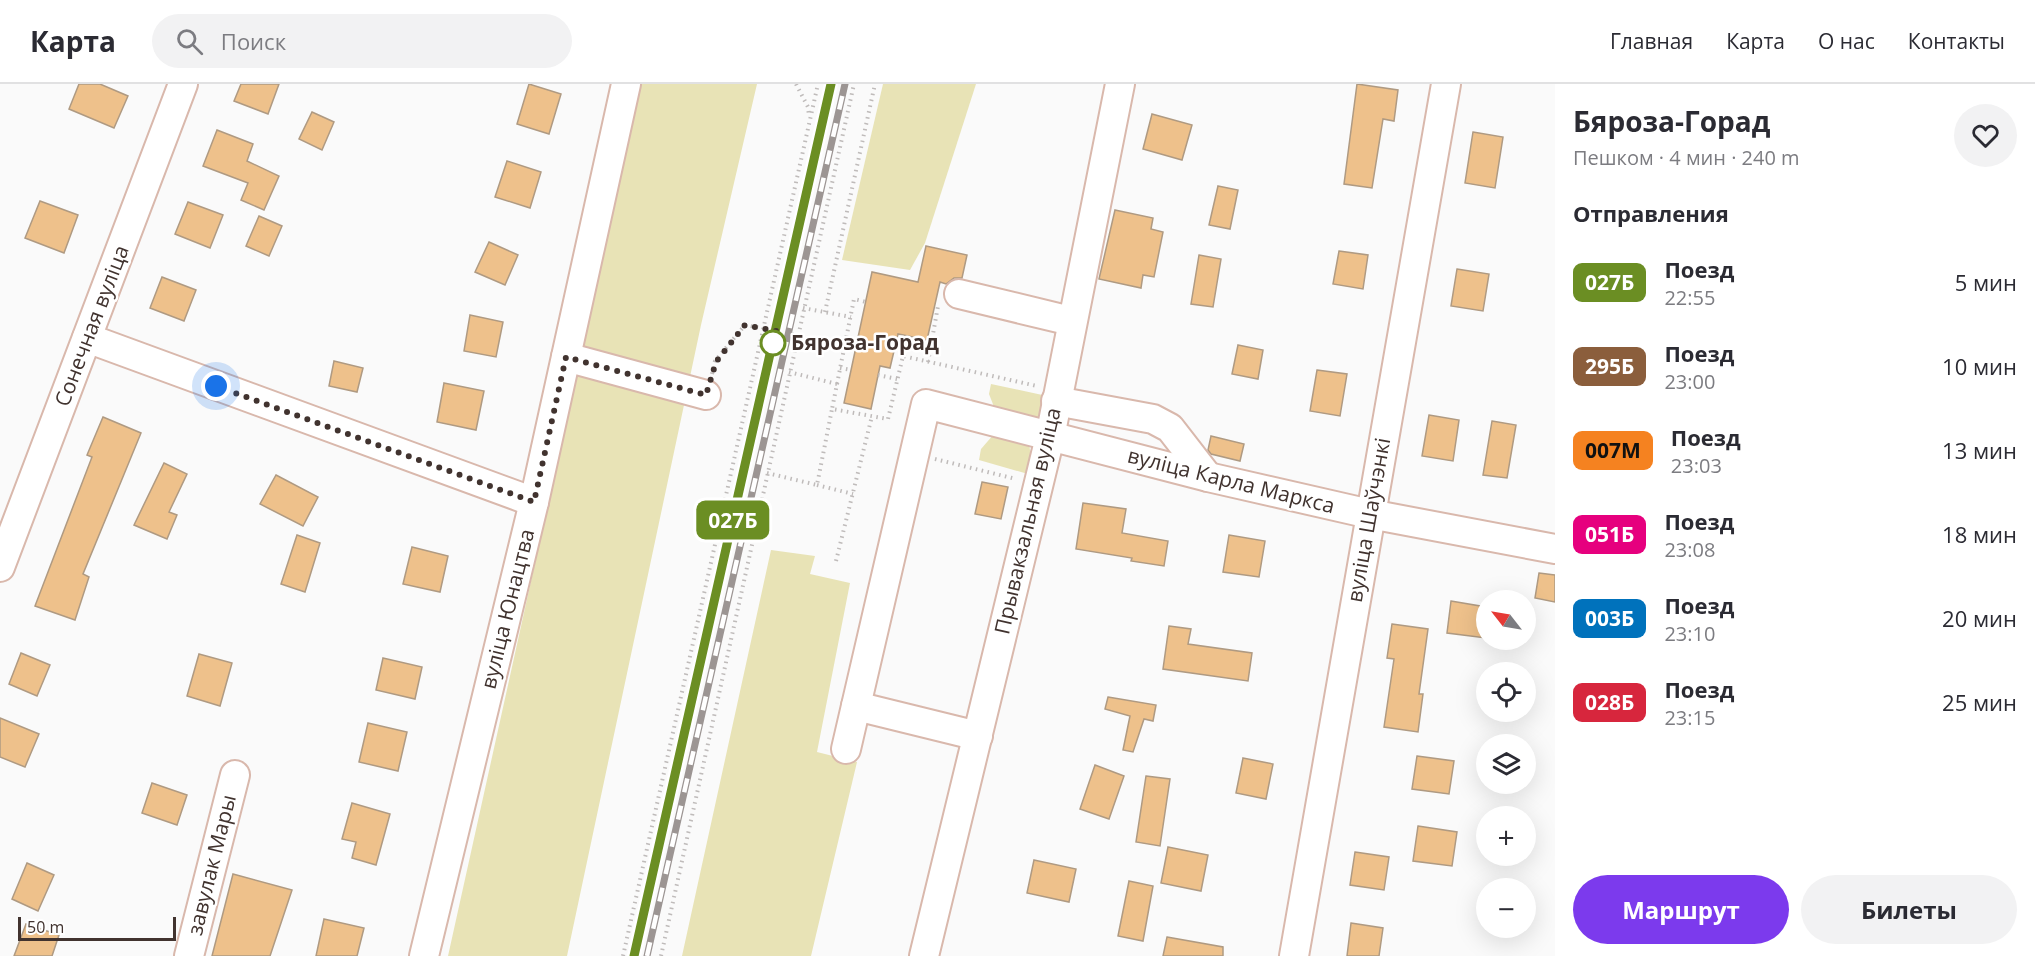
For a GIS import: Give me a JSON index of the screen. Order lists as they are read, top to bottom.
{
  "streets": {
    "street": [
      "Сонечная вуліца",
      "вуліца Карла Маркса",
      "вуліца Шаўчэнкі",
      "Прывакзальная вуліца",
      "вуліца Юнацтва",
      "завулак Мары"
    ]
  },
  "crossings": [
    ["вуліца Карла Маркса", "вуліца Шаўчэнкі"],
    ["вуліца Карла Маркса", "Прывакзальная вуліца"]
  ],
  "places": ["Бяроза-Горад"],
  "scale_bar": "50 m",
  "north": "top left",
  "page": {
    "header": "Карта",
    "search": "Поиск",
    "nav": [
      "Главная",
      "Карта",
      "О нас",
      "Контакты"
    ],
    "on_map": "027Б",
    "heading": [
      ["Бяроза-Горад", "Пешком · 4 мин · 240 m"],
      "Отправления"
    ],
    "list": [
      {
        "mark": "027Б",
        "name": "Поезд",
        "note": "22:55",
        "value": "5 мин"
      },
      {
        "mark": "295Б",
        "name": "Поезд",
        "note": "23:00",
        "value": "10 мин"
      },
      {
        "mark": "007М",
        "name": "Поезд",
        "note": "23:03",
        "value": "13 мин"
      },
      {
        "mark": "051Б",
        "name": "Поезд",
        "note": "23:08",
        "value": "18 мин"
      },
      {
        "mark": "003Б",
        "name": "Поезд",
        "note": "23:10",
        "value": "20 мин"
      },
      {
        "mark": "028Б",
        "name": "Поезд",
        "note": "23:15",
        "value": "25 мин"
      }
    ],
    "map_buttons": ["+", "−"],
    "buttons": ["Маршрут", "Билеты"],
    "scale": "50 m"
  }
}
